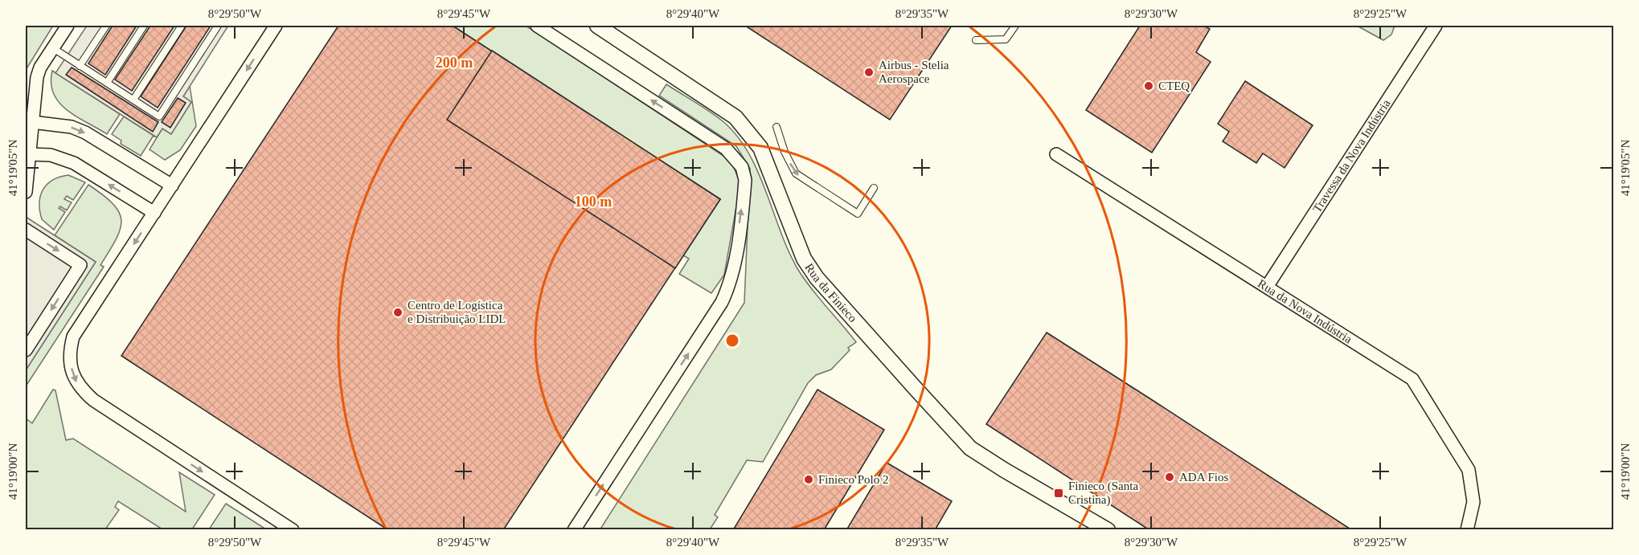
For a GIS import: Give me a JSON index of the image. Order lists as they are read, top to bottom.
{
  "streets": {
    "street": ["Travessa da Nova Indústria", "Rua da Finieco", "Rua da Nova Indústria"]
  },
  "crossings": [
    ["Travessa da Nova Indústria", "Rua da Nova Indústria"]
  ],
  "places": {
    "other": [
      "Airbus - Stelia Aerospace",
      "CTEQ",
      "Centro de Logística e Distribuição LIDL",
      "ADA Fios",
      "Finieco Polo 2"
    ],
    "transit": ["Finieco (Santa Cristina)"]
  },
  "coordinates": [
    "8°29'50\"W",
    "8°29'45\"W",
    "8°29'40\"W",
    "8°29'35\"W",
    "8°29'30\"W",
    "8°29'25\"W",
    "41°19'05\"N",
    "41°19'00\"N"
  ],
  "rings": ["200 m", "100 m"]
}
